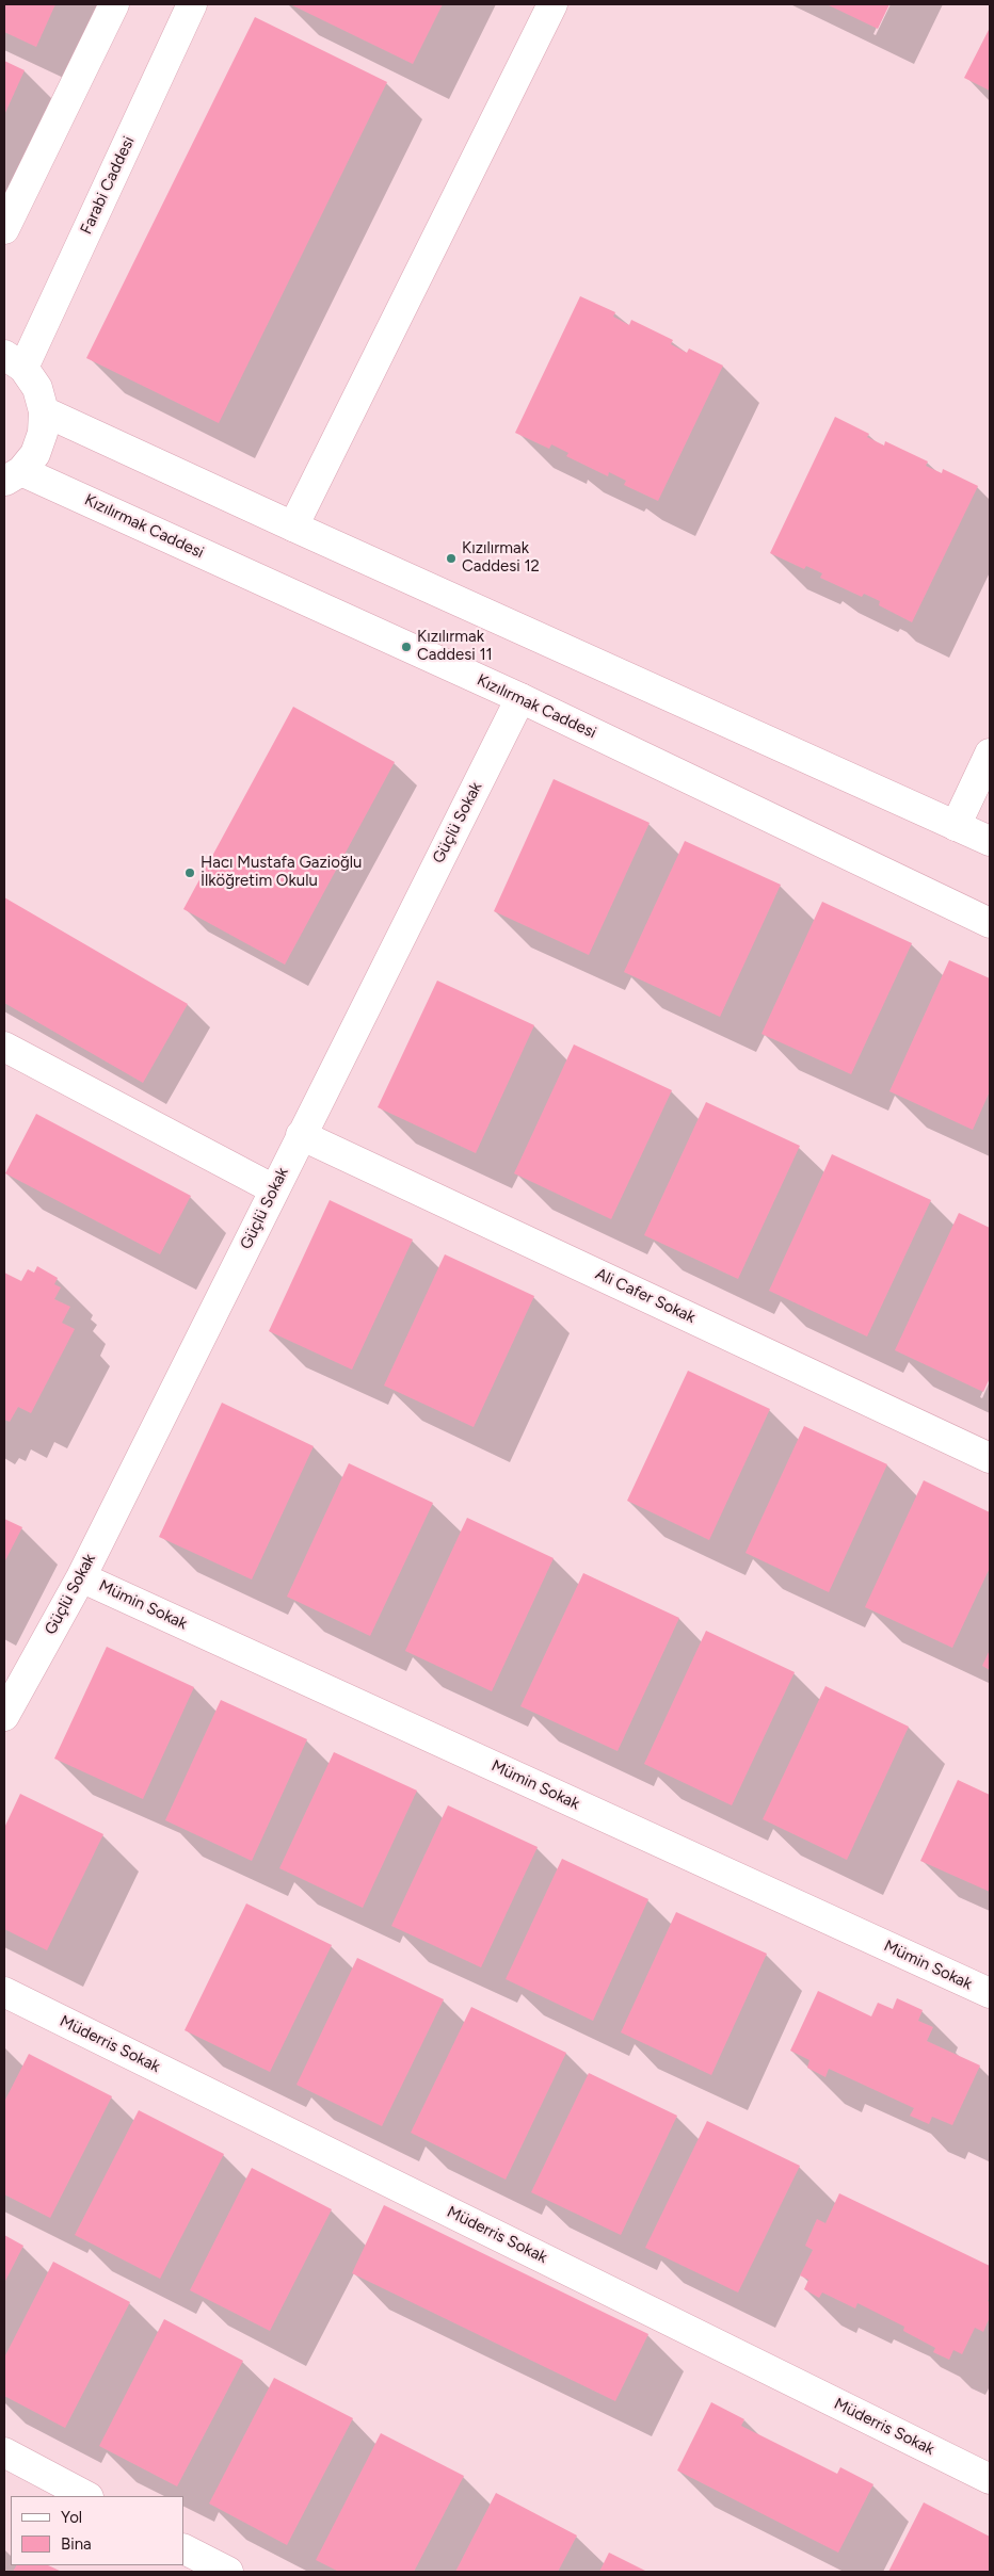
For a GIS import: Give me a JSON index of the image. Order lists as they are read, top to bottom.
{
  "streets": {
    "street": [
      "Farabi Caddesi",
      "Kızılırmak Caddesi",
      "Güçlü Sokak",
      "Ali Cafer Sokak",
      "Mümin Sokak",
      "Müderris Sokak"
    ]
  },
  "crossings": [
    ["Kızılırmak Caddesi", "Güçlü Sokak"],
    ["Güçlü Sokak", "Ali Cafer Sokak"],
    ["Güçlü Sokak", "Mümin Sokak"]
  ],
  "places": ["Kızılırmak Caddesi 12", "Kızılırmak Caddesi 11", "Hacı Mustafa Gazioğlu İlköğretim Okulu"],
  "legend": ["Yol", "Bina"]
}
